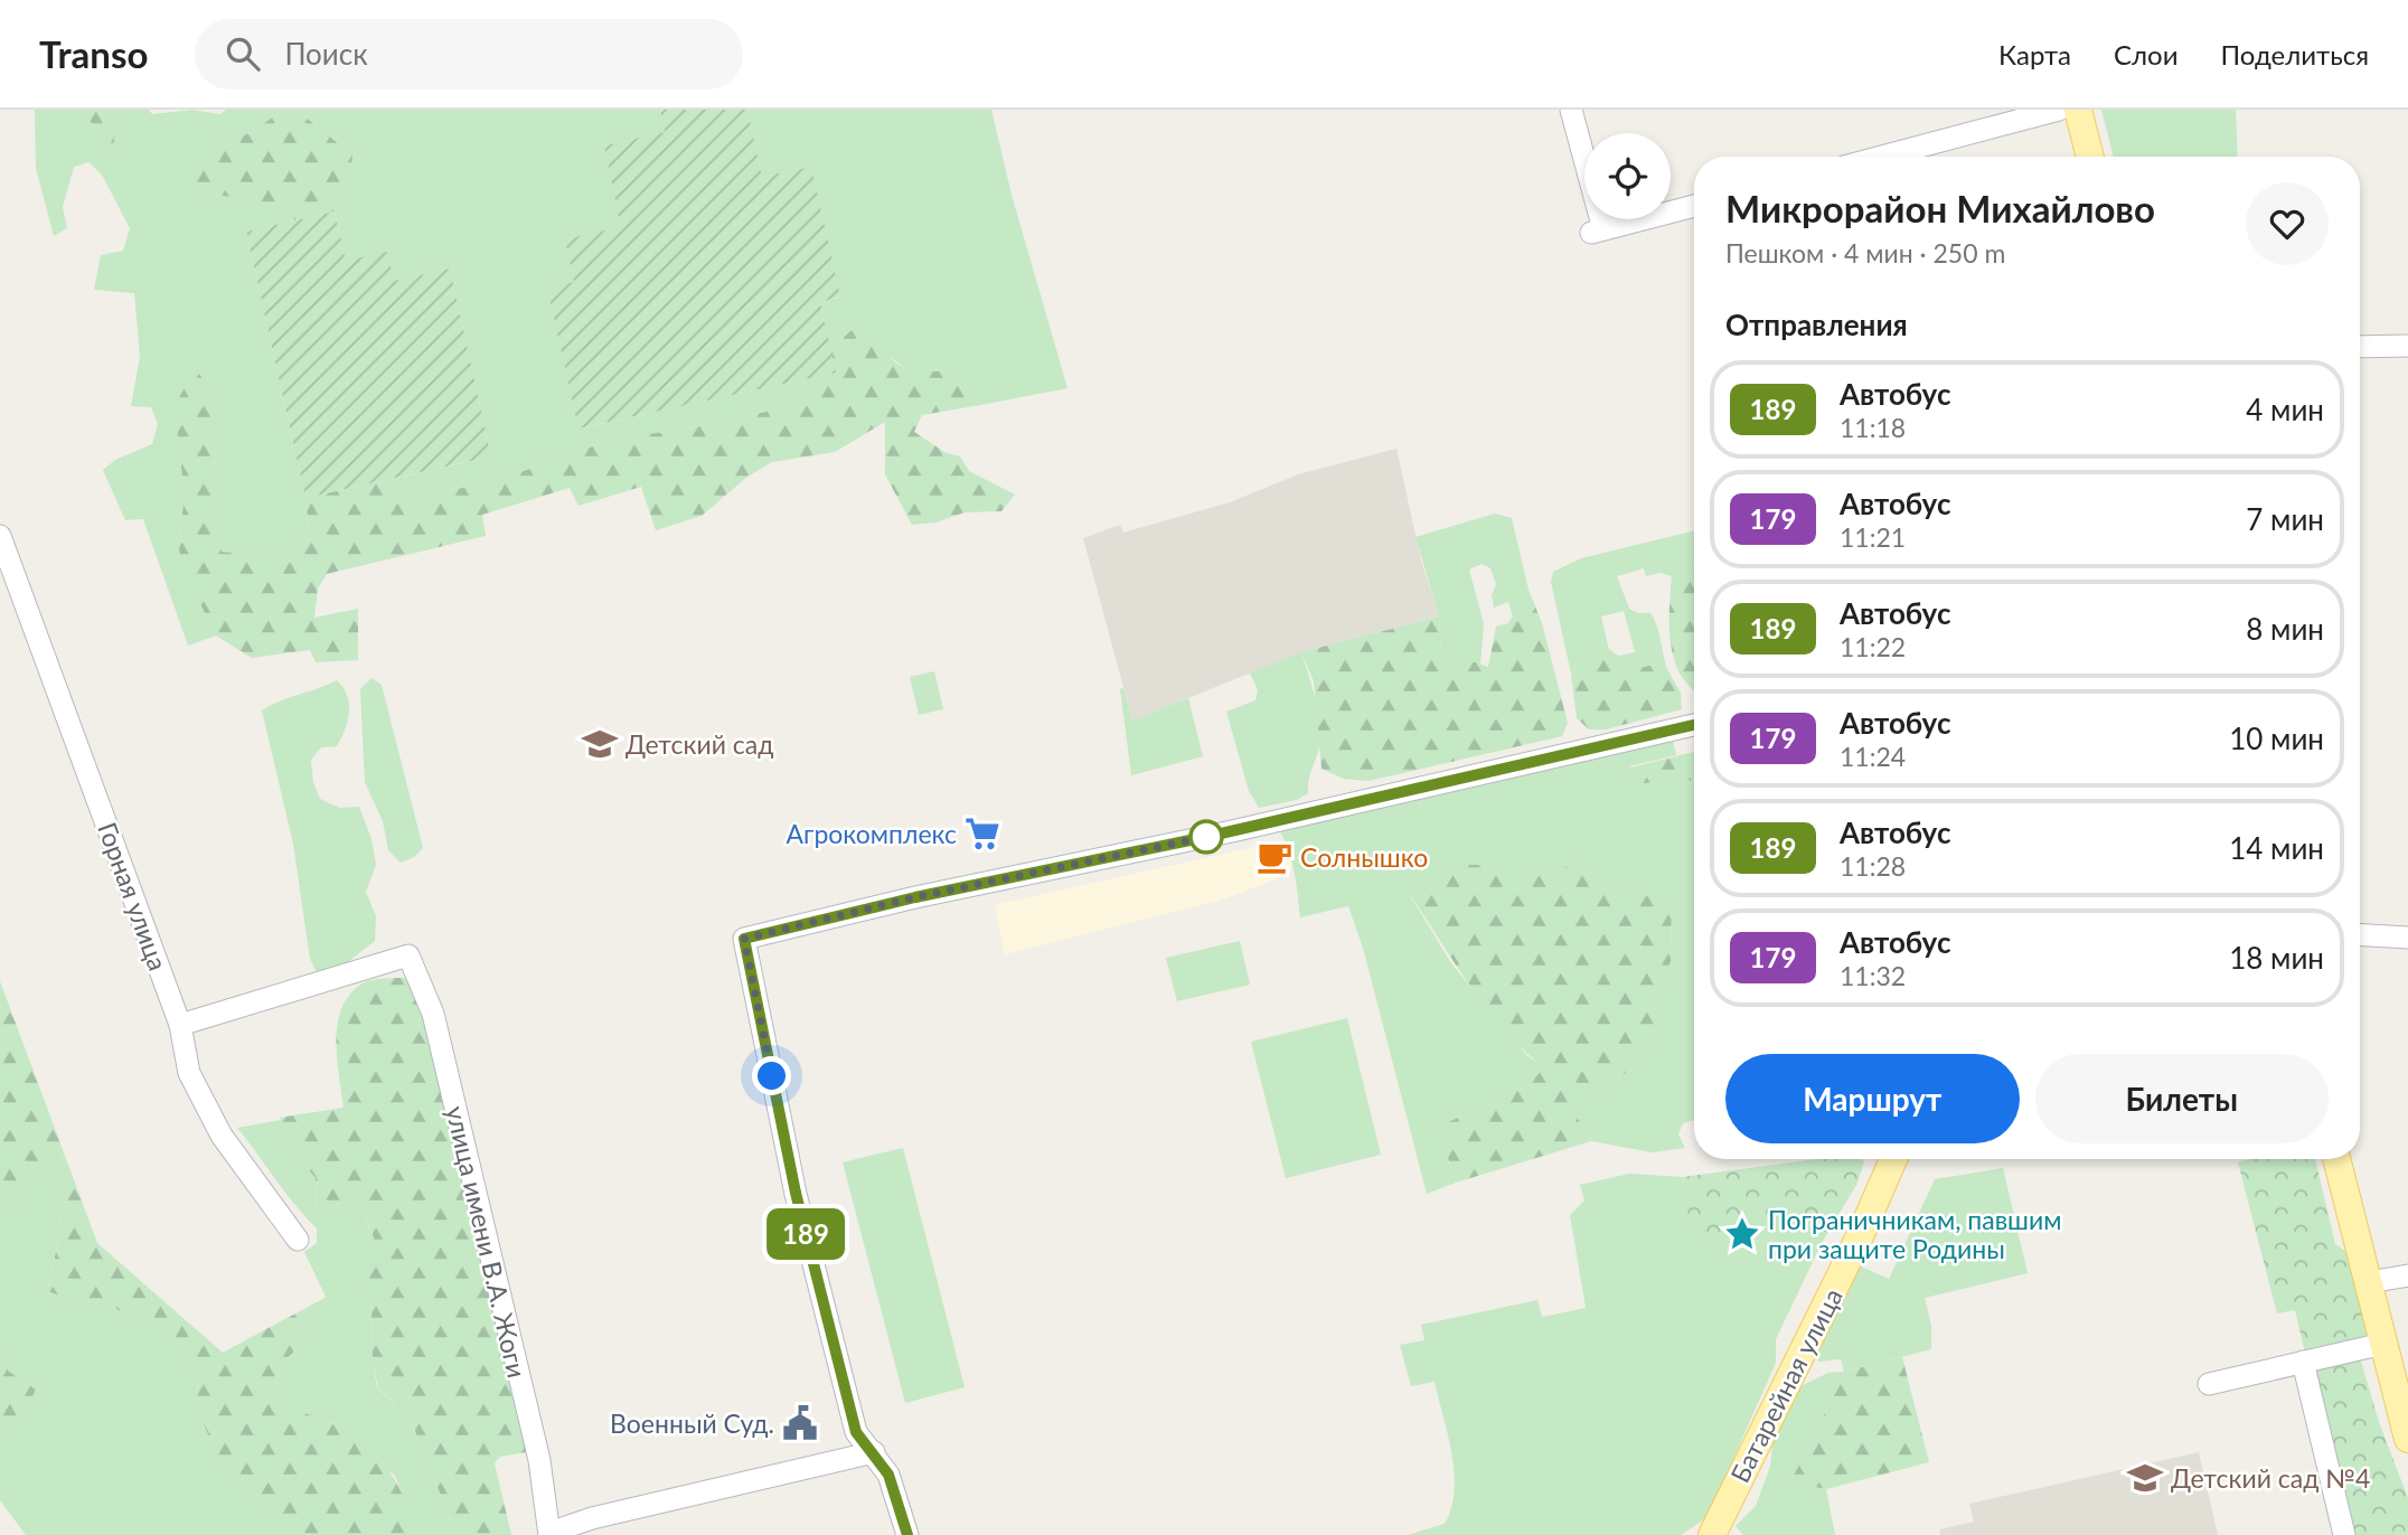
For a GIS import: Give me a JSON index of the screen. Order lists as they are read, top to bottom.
{
  "streets": {
    "main road": ["Батарейная улица"],
    "street": ["Горная улица", "улица имени В.А. Жоги"]
  },
  "crossings": [
    ["Горная улица", "улица имени В.А. Жоги"]
  ],
  "places": {
    "school or university": ["Детский сад", "Детский сад №4"],
    "supermarket": ["Агрокомплекс"],
    "cafe": ["Солнышко"],
    "place": ["Пограничникам, павшим при защите Родины"],
    "public building": ["Военный Суд."]
  },
  "lines": ["bus line 189"],
  "page": {
    "header": "Transo",
    "search": "Поиск",
    "nav": ["Карта", "Слои", "Поделиться"],
    "on_map": "189",
    "heading": [
      ["Микрорайон Михайлово", "Пешком · 4 мин · 250 m"],
      "Отправления"
    ],
    "list": [
      {
        "mark": "189",
        "name": "Автобус",
        "note": "11:18",
        "value": "4 мин"
      },
      {
        "mark": "179",
        "name": "Автобус",
        "note": "11:21",
        "value": "7 мин"
      },
      {
        "mark": "189",
        "name": "Автобус",
        "note": "11:22",
        "value": "8 мин"
      },
      {
        "mark": "179",
        "name": "Автобус",
        "note": "11:24",
        "value": "10 мин"
      },
      {
        "mark": "189",
        "name": "Автобус",
        "note": "11:28",
        "value": "14 мин"
      },
      {
        "mark": "179",
        "name": "Автобус",
        "note": "11:32",
        "value": "18 мин"
      }
    ],
    "buttons": ["Маршрут", "Билеты"]
  }
}
